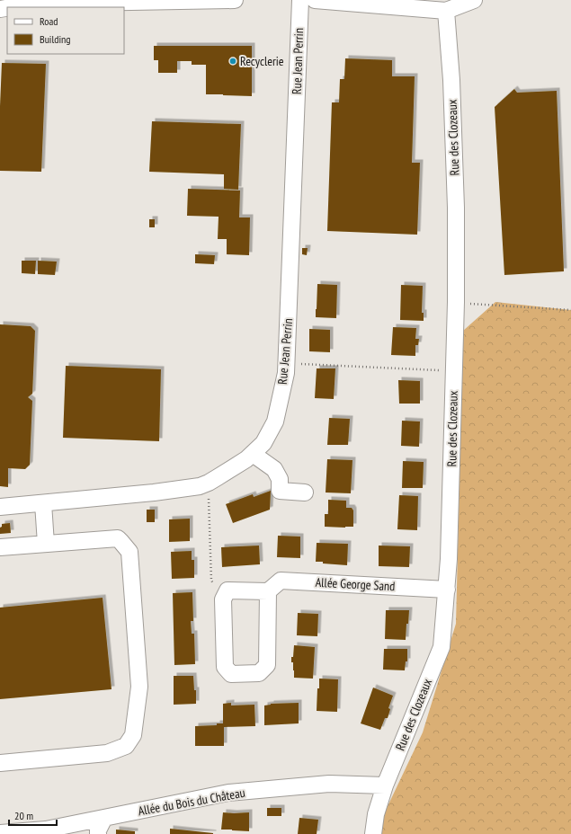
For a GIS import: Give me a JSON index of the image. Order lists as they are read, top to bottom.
{
  "streets": {
    "street": [
      "Rue Jean Perrin",
      "Rue des Clozeaux",
      "Allée George Sand",
      "Allée du Bois du Château"
    ]
  },
  "crossings": [
    ["Rue des Clozeaux", "Allée George Sand"],
    ["Rue des Clozeaux", "Allée du Bois du Château"]
  ],
  "places": ["Recyclerie"],
  "legend": ["Road", "Building"],
  "scale_bar": "20 m"
}
